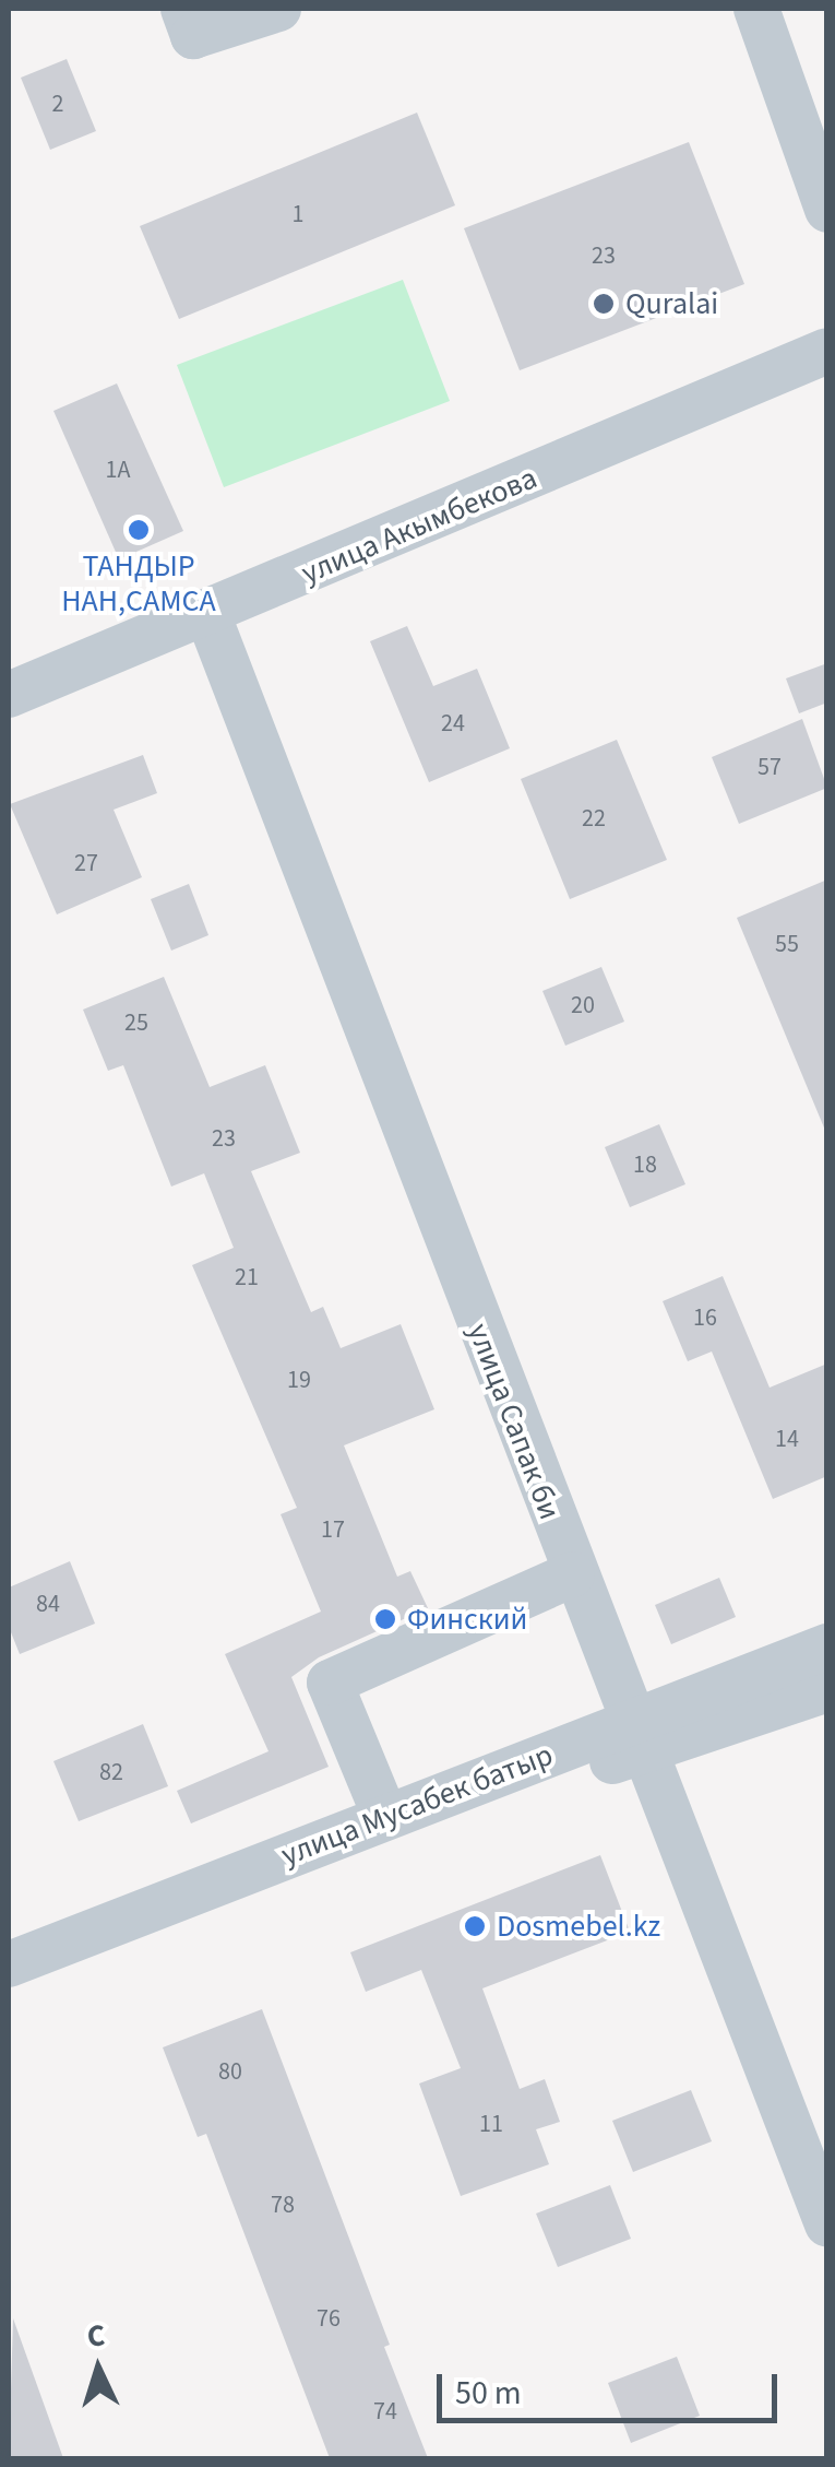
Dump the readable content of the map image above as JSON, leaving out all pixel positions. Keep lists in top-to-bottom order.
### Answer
{
  "streets": {
    "street": ["улица Акымбекова", "улица Сапак би", "улица Мусабек батыр"]
  },
  "crossings": [
    ["улица Акымбекова", "улица Сапак би"],
    ["улица Сапак би", "улица Мусабек батыр"]
  ],
  "places": [
    "Quralai",
    "ТАНДЫР НАН,САМСА",
    "Финский",
    "Dosmebel.kz"
  ],
  "house_numbers": [
    "2",
    "1",
    "23",
    "1A",
    "24",
    "57",
    "22",
    "27",
    "55",
    "20",
    "25",
    "23",
    "18",
    "21",
    "16",
    "19",
    "14",
    "17",
    "84",
    "82",
    "80",
    "11",
    "78",
    "76",
    "74"
  ],
  "scale_bar": "50 m",
  "north": "top"
}
